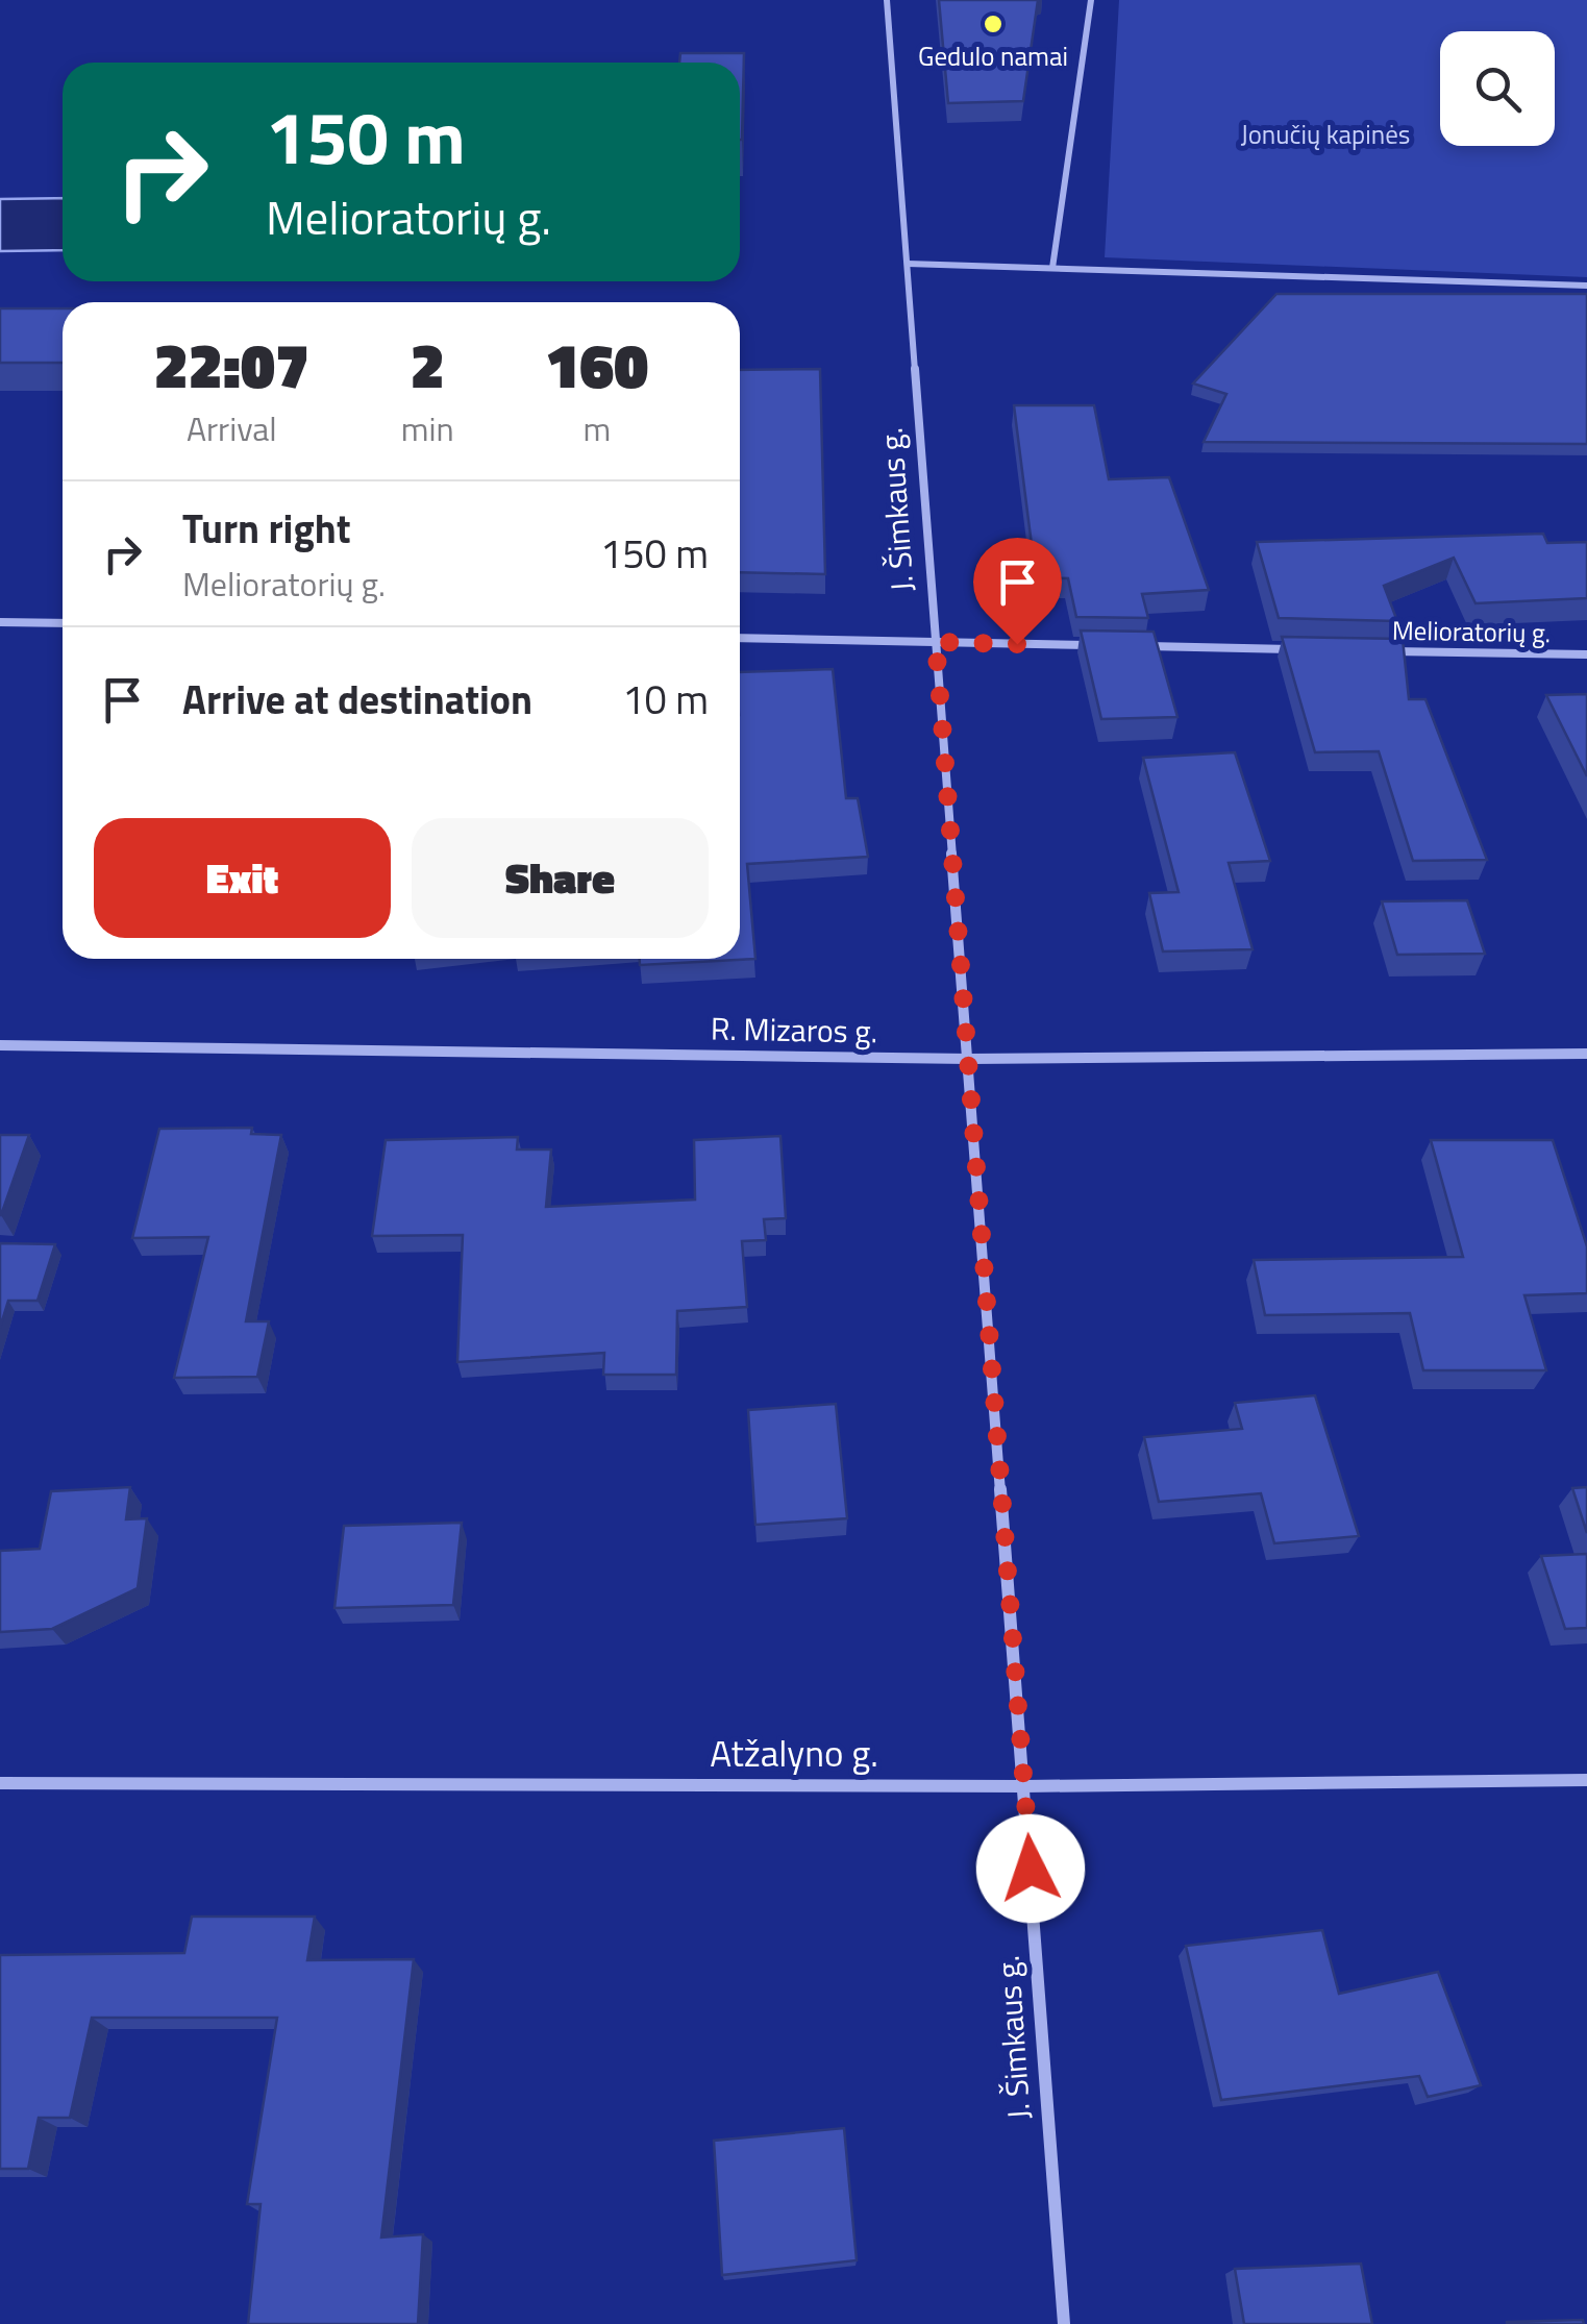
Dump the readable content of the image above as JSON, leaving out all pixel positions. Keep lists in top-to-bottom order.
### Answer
{
  "streets": {
    "street": [
      "J. Šimkaus g.",
      "Melioratorių g.",
      "R. Mizaros g.",
      "Atžalyno g."
    ]
  },
  "crossings": [
    ["J. Šimkaus g.", "R. Mizaros g."],
    ["J. Šimkaus g.", "Atžalyno g."]
  ],
  "parks": ["Jonučių kapinės"],
  "places": ["Gedulo namai"],
  "page": {
    "turn": ["150 m", "Melioratorių g."],
    "eta": [
      "22:07",
      "Arrival",
      "2",
      "min",
      "160",
      "m"
    ],
    "list": [
      {
        "name": "Turn right",
        "note": "Melioratorių g.",
        "value": "150 m"
      },
      {
        "name": "Arrive at destination",
        "value": "10 m"
      }
    ],
    "buttons": ["Exit", "Share"]
  }
}
